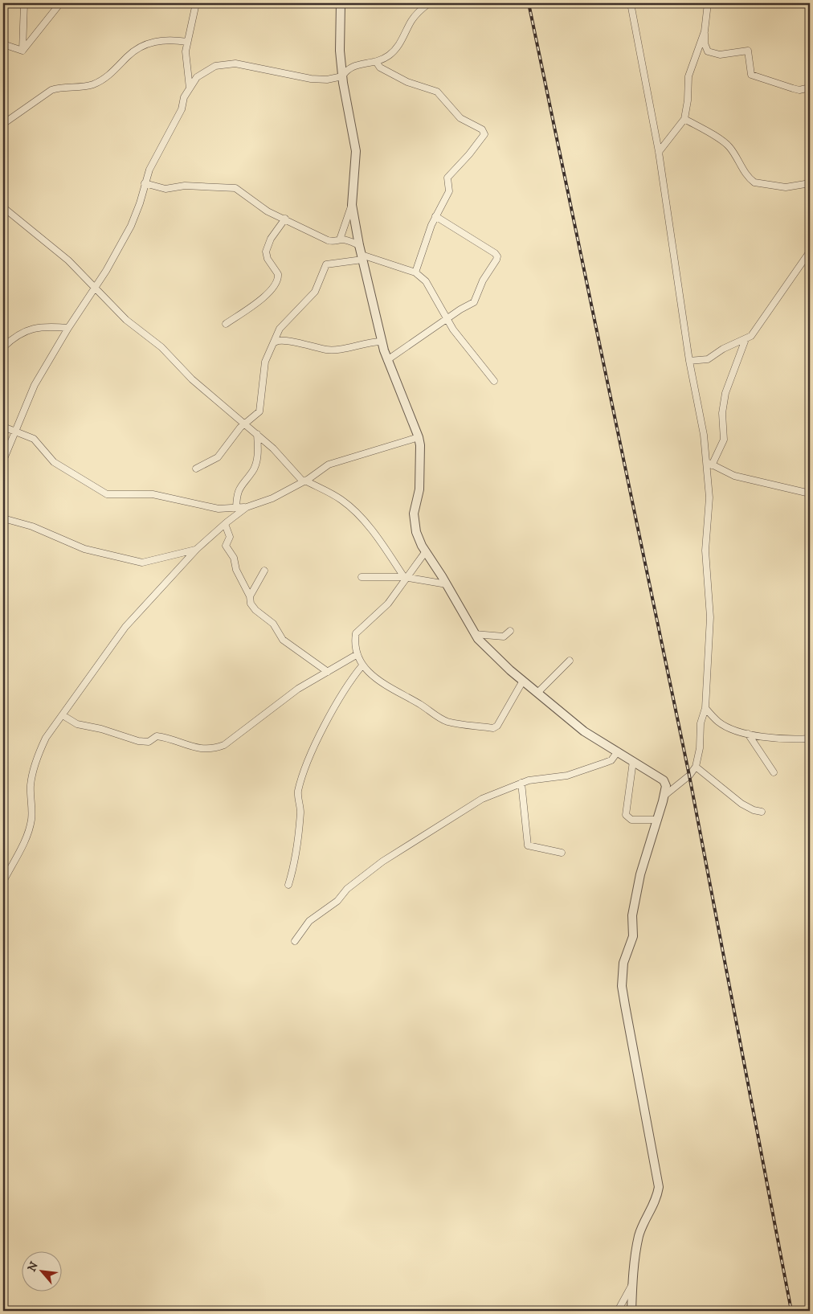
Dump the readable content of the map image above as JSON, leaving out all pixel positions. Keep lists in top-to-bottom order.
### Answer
{
  "north": "top left"
}
